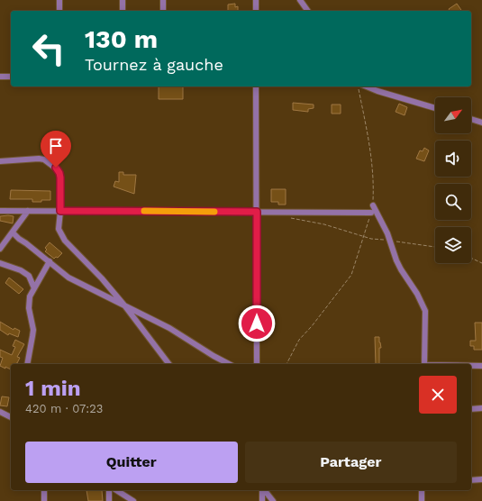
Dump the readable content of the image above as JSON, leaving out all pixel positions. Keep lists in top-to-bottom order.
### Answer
{
  "north": "top right",
  "page": {
    "turn": ["130 m", "Tournez à gauche"],
    "heading": ["1 min", "420 m · 07:23"],
    "buttons": ["Quitter", "Partager"]
  }
}
